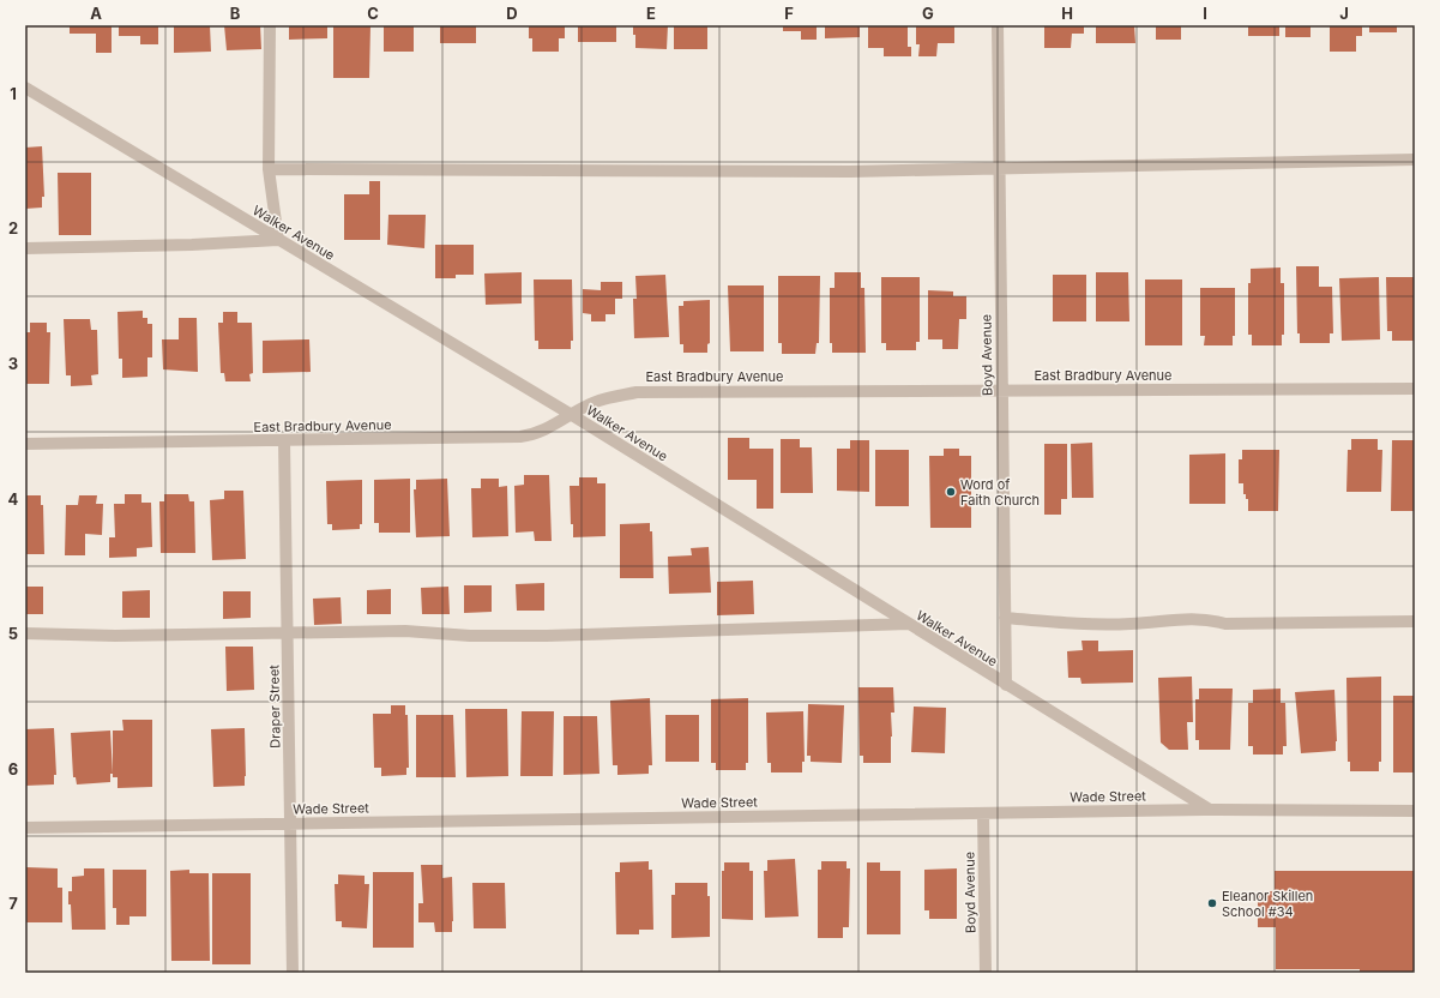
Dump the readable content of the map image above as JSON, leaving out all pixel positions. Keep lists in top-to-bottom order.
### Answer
{
  "streets": {
    "street": [
      "Walker Avenue",
      "Boyd Avenue",
      "East Bradbury Avenue",
      "Draper Street",
      "Wade Street"
    ]
  },
  "crossings": [
    ["Walker Avenue", "Boyd Avenue"],
    ["Walker Avenue", "East Bradbury Avenue"],
    ["Walker Avenue", "Wade Street"],
    ["Boyd Avenue", "East Bradbury Avenue"],
    ["Boyd Avenue", "Wade Street"],
    ["East Bradbury Avenue", "Draper Street"],
    ["Draper Street", "Wade Street"]
  ],
  "places": ["Word of Faith Church", "Eleanor Skillen School #34"],
  "grid": {
    "columns": [
      "A",
      "B",
      "C",
      "D",
      "E",
      "F",
      "G",
      "H",
      "I",
      "J"
    ],
    "rows": [
      "1",
      "2",
      "3",
      "4",
      "5",
      "6",
      "7"
    ]
  }
}
